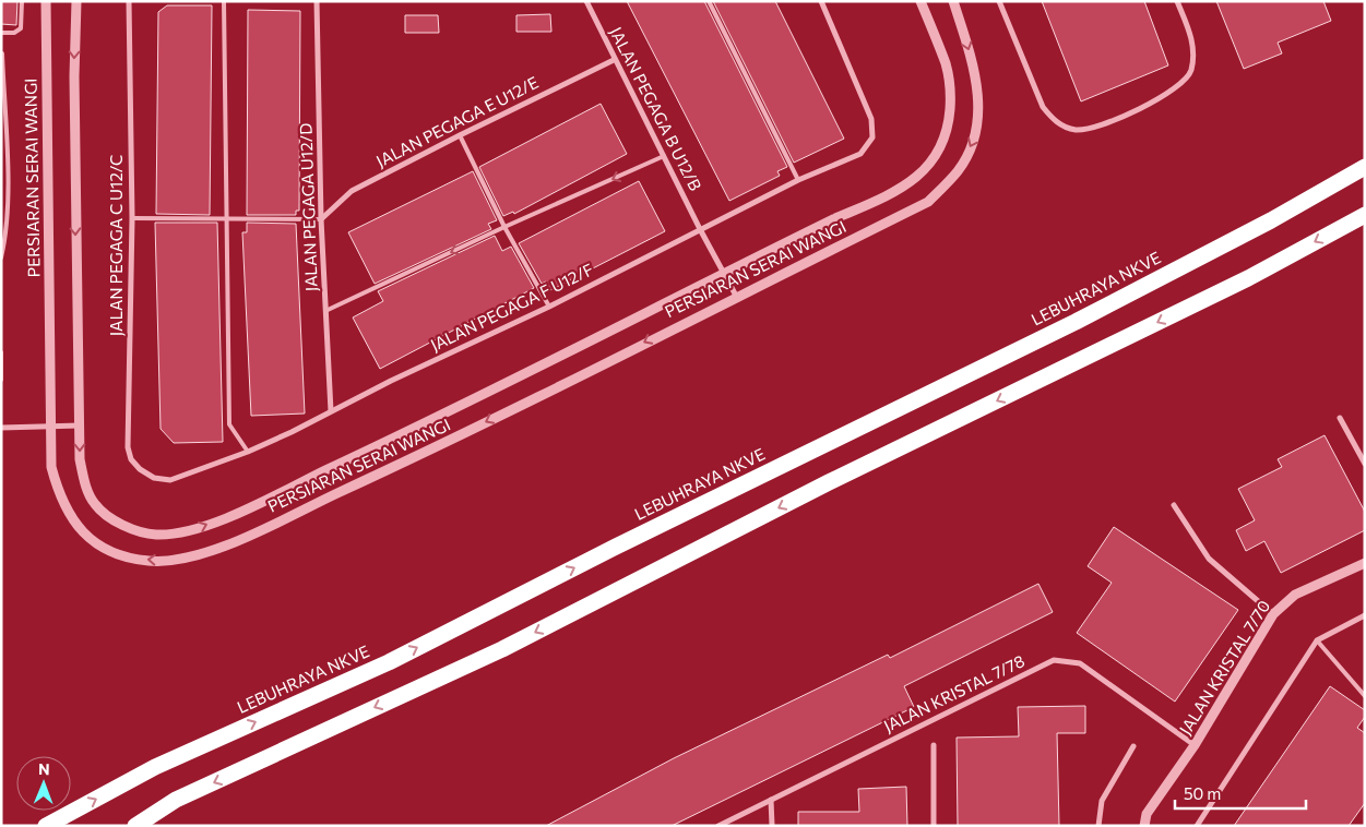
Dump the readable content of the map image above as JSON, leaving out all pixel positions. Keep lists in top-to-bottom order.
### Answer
{
  "streets": {
    "highway": ["LEBUHRAYA NKVE"],
    "street": [
      "JALAN PEGAGA B U12/B",
      "JALAN PEGAGA E U12/E",
      "PERSIARAN SERAI WANGI",
      "JALAN PEGAGA U12/D",
      "JALAN PEGAGA C U12/C",
      "JALAN PEGAGA F U12/F",
      "JALAN KRISTAL 7/70",
      "JALAN KRISTAL 7/78"
    ]
  },
  "crossings": [
    ["JALAN PEGAGA B U12/B", "JALAN PEGAGA E U12/E"],
    ["JALAN PEGAGA B U12/B", "PERSIARAN SERAI WANGI"],
    ["JALAN PEGAGA B U12/B", "JALAN PEGAGA F U12/F"],
    ["JALAN PEGAGA E U12/E", "JALAN PEGAGA U12/D"],
    ["JALAN PEGAGA U12/D", "JALAN PEGAGA F U12/F"],
    ["JALAN PEGAGA C U12/C", "JALAN PEGAGA F U12/F"],
    ["JALAN KRISTAL 7/70", "JALAN KRISTAL 7/78"]
  ],
  "scale_bar": "50 m",
  "north": "top"
}
